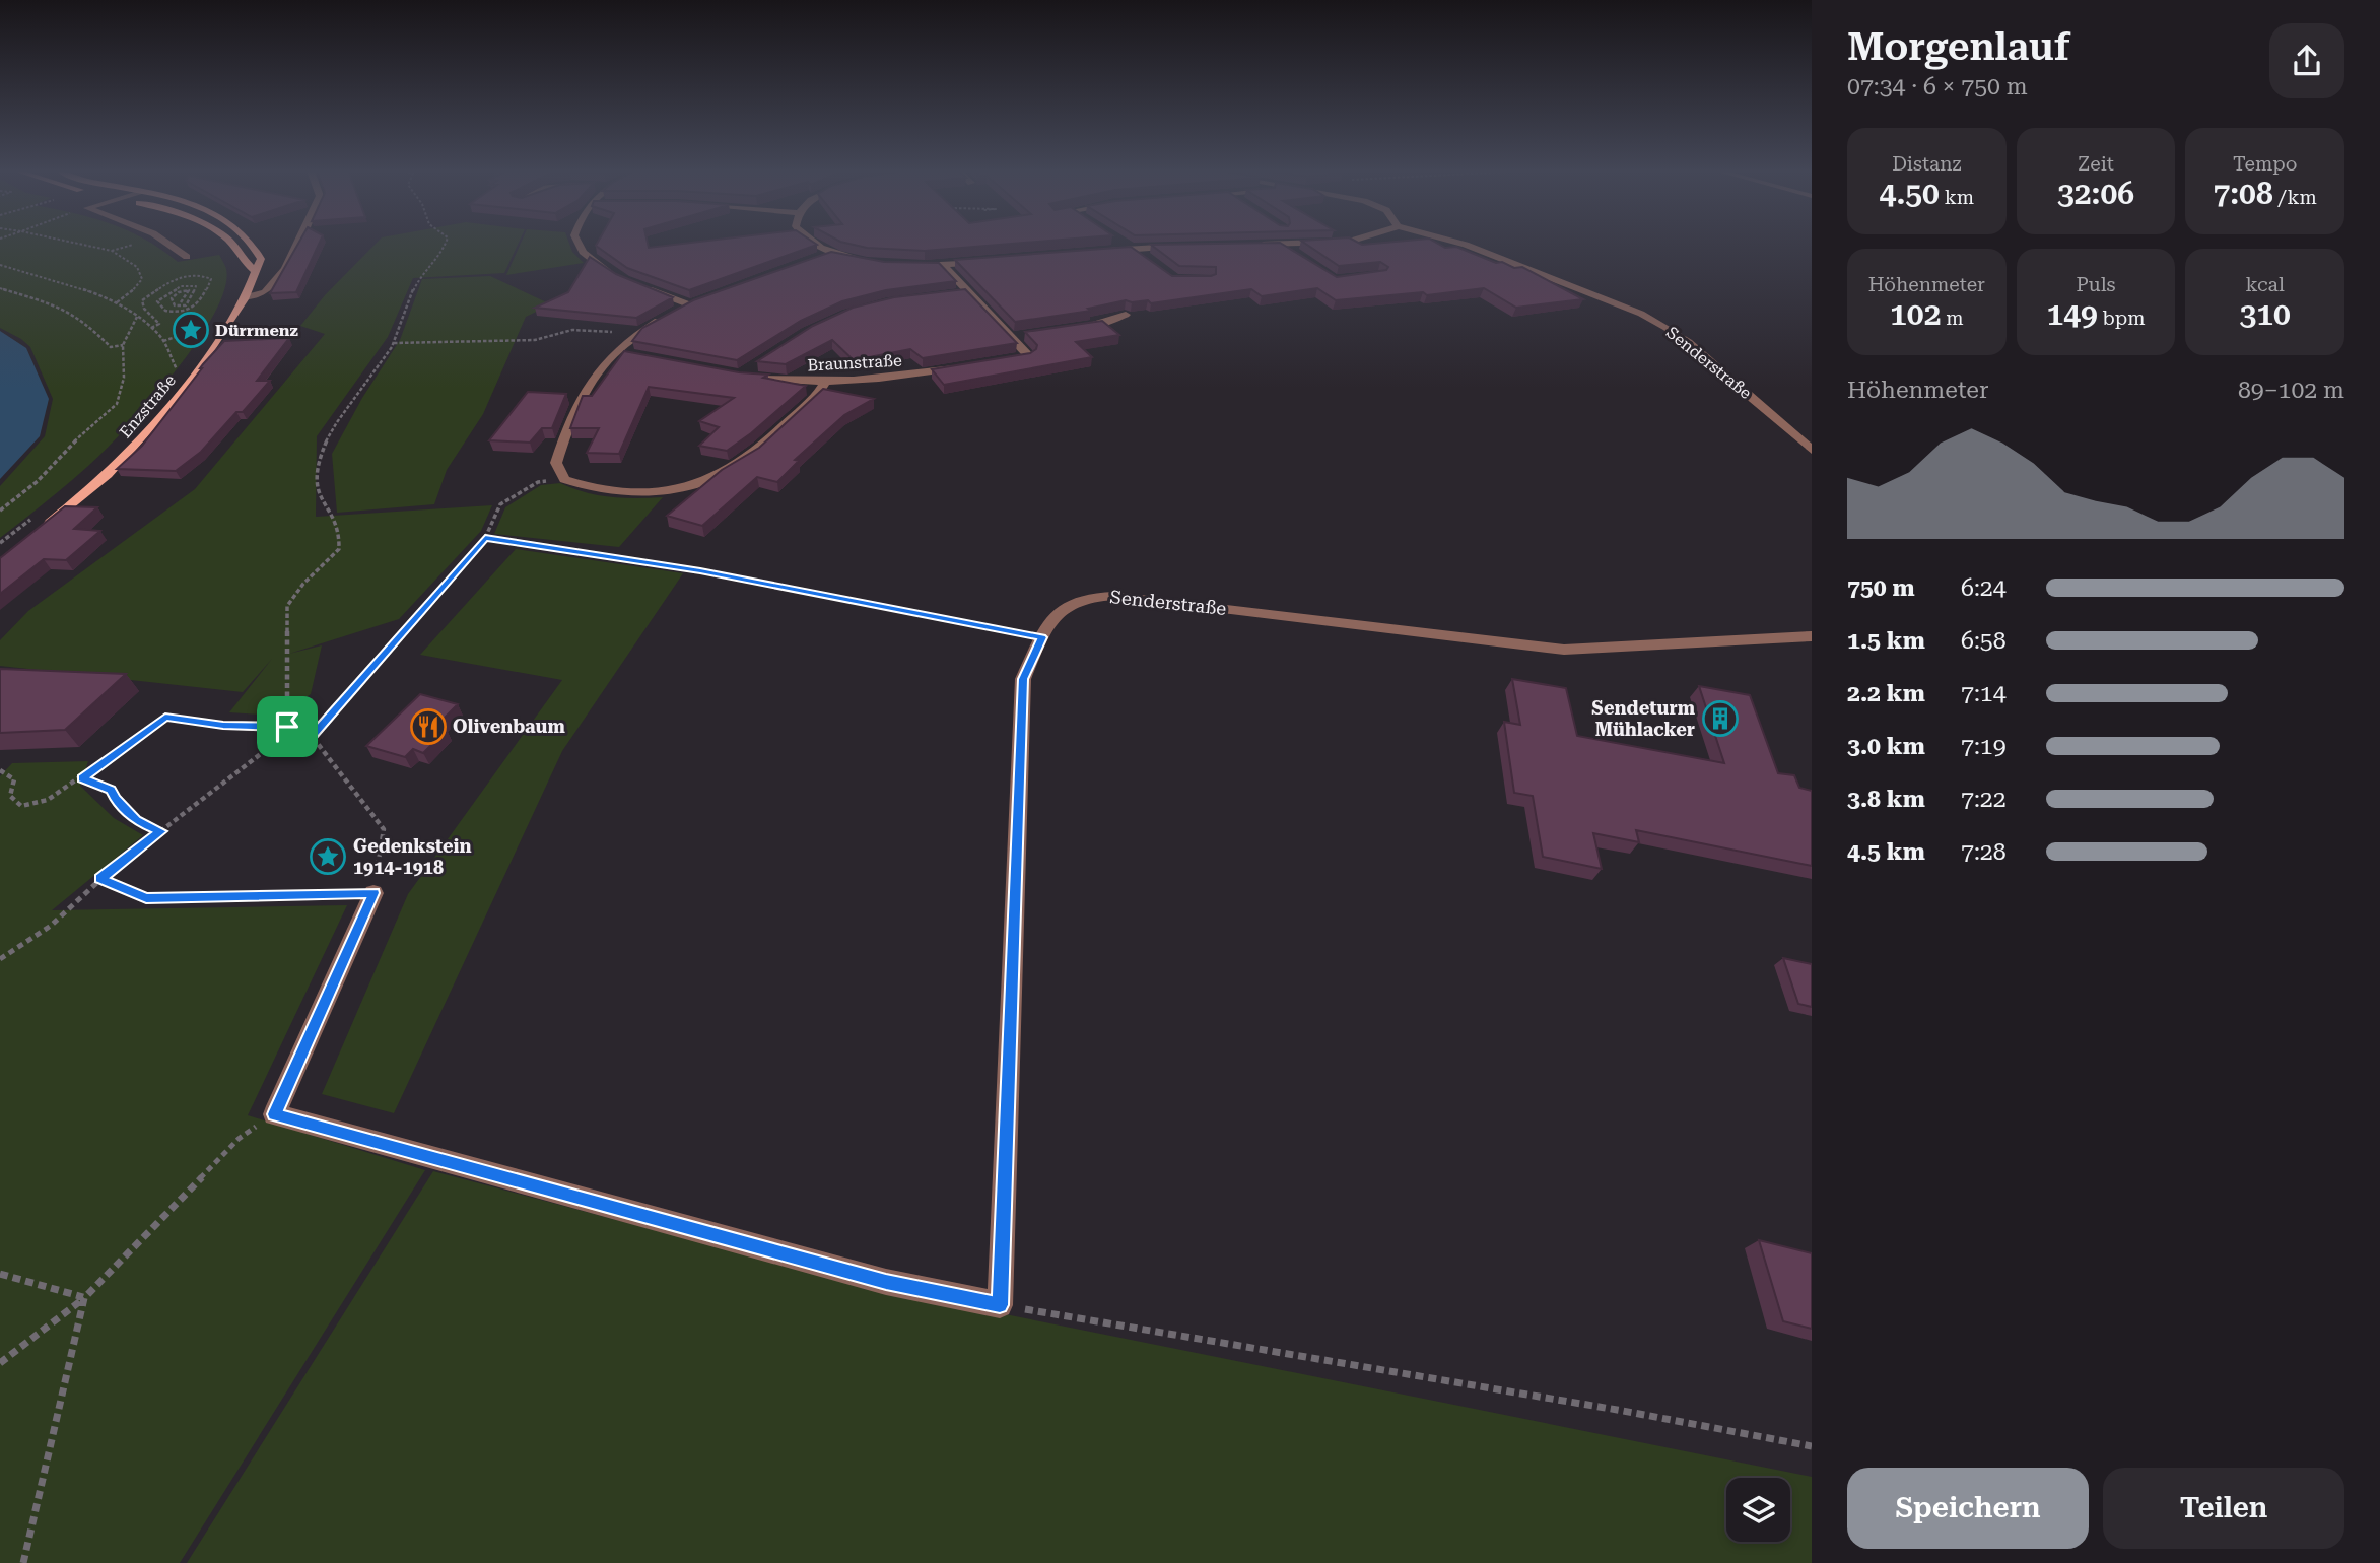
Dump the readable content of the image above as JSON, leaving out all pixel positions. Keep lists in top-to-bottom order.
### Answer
{
  "streets": {
    "main road": ["Enzstraße"],
    "street": ["Braunstraße", "Senderstraße"]
  },
  "places": {
    "place": ["Dürrmenz", "Gedenkstein 1914-1918"],
    "building": ["Sendeturm Mühlacker"],
    "restaurant": ["Olivenbaum"]
  },
  "page": {
    "heading": ["Morgenlauf", "07:34 · 6 × 750 m"],
    "stats": [
      ["Distanz", "4.50 km"],
      ["Zeit", "32:06"],
      ["Tempo", "7:08 /km"],
      ["Höhenmeter", "102 m"],
      ["Puls", "149 bpm"],
      ["kcal", "310"]
    ],
    "chart": ["Höhenmeter", "89–102 m"],
    "list": [
      {
        "name": "750 m",
        "note": "6:24"
      },
      {
        "name": "1.5 km",
        "note": "6:58"
      },
      {
        "name": "2.2 km",
        "note": "7:14"
      },
      {
        "name": "3.0 km",
        "note": "7:19"
      },
      {
        "name": "3.8 km",
        "note": "7:22"
      },
      {
        "name": "4.5 km",
        "note": "7:28"
      }
    ],
    "buttons": ["Speichern", "Teilen"]
  }
}
